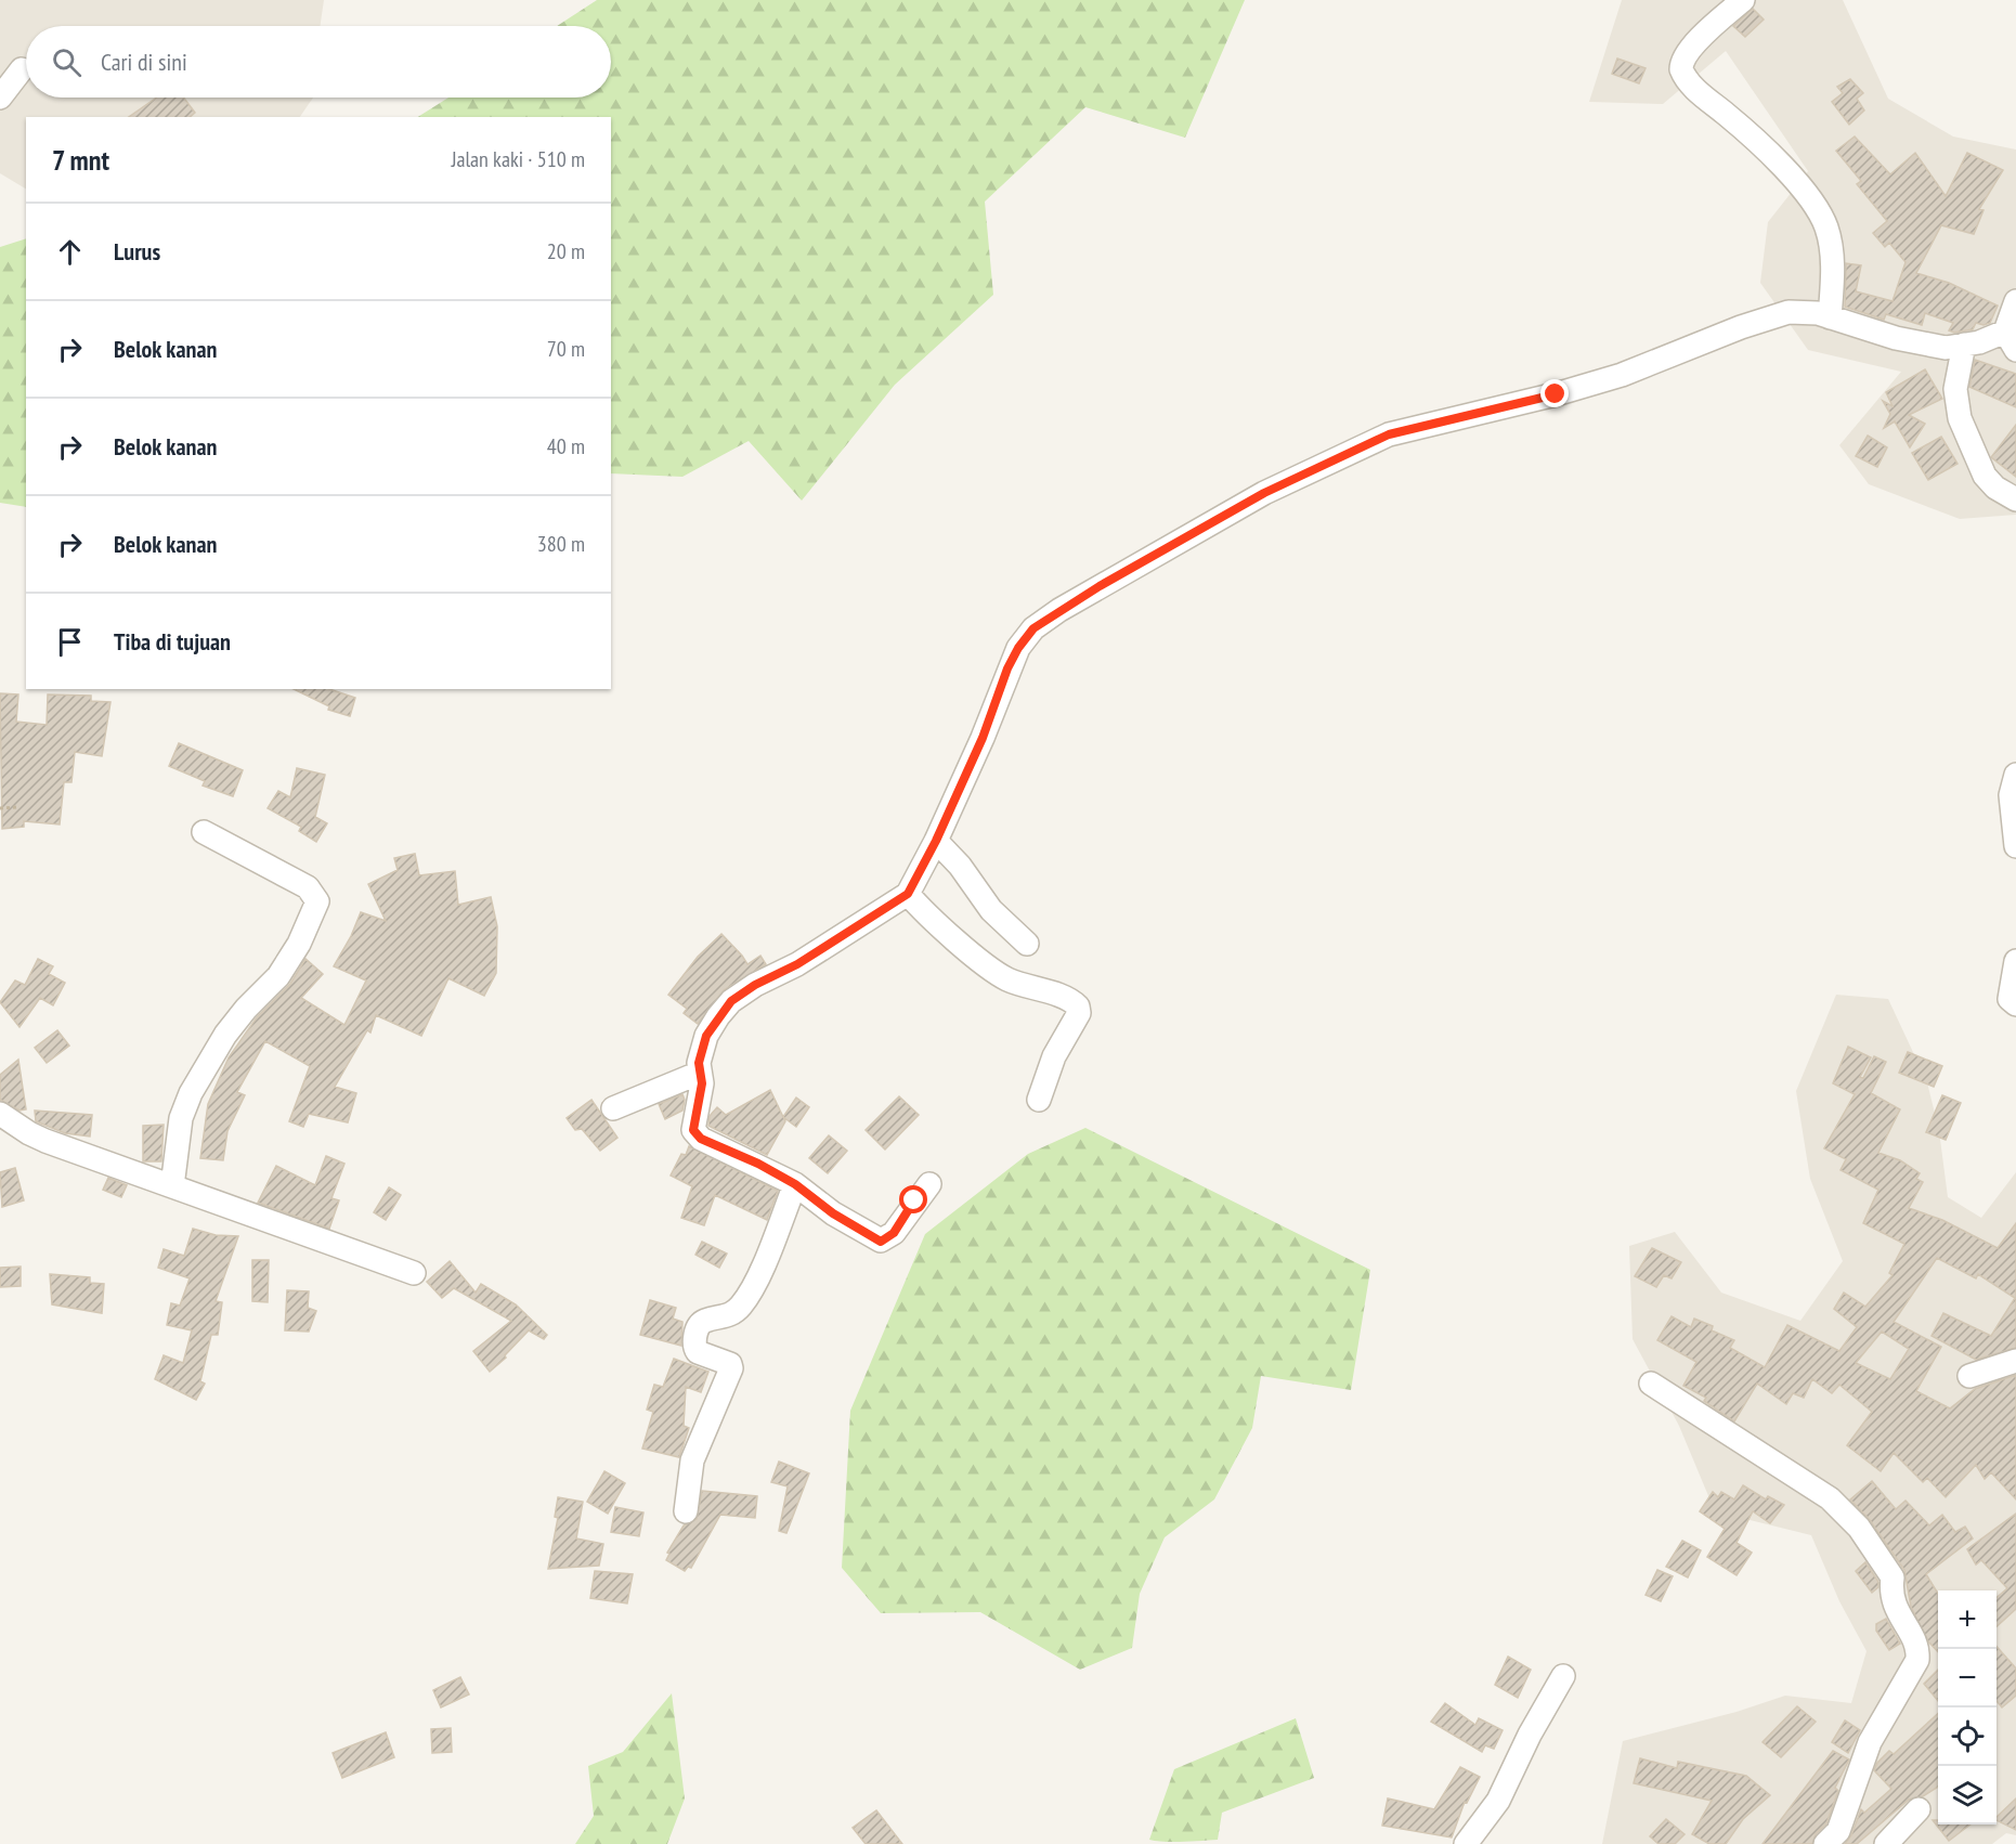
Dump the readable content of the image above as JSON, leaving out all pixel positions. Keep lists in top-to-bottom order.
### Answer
{
  "page": {
    "search": "Cari di sini",
    "heading": ["7 mnt", "Jalan kaki · 510 m"],
    "list": [
      ["Lurus", "20 m"],
      ["Belok kanan", "70 m"],
      ["Belok kanan", "40 m"],
      ["Belok kanan", "380 m"],
      "Tiba di tujuan"
    ],
    "map_buttons": ["+", "−"]
  }
}
